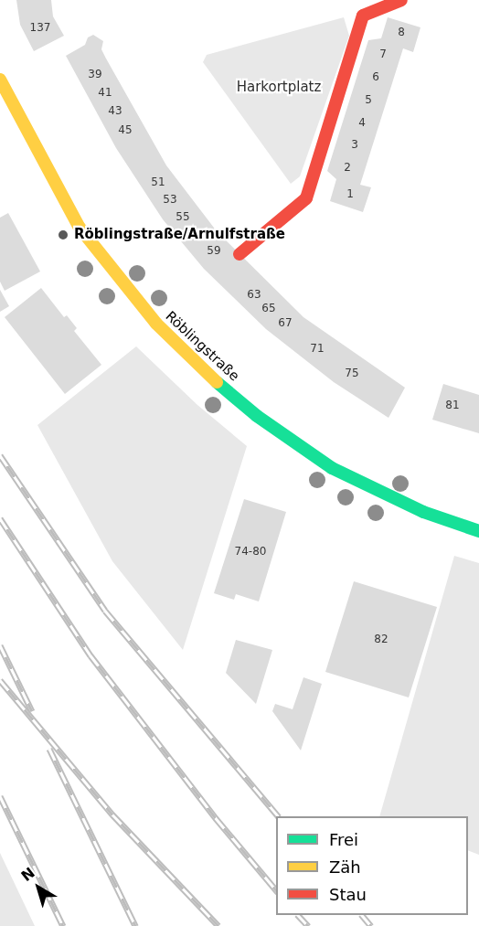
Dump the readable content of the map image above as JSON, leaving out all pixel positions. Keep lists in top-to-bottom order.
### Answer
{
  "streets": {
    "street": ["Röblingstraße"]
  },
  "parks": ["Harkortplatz"],
  "places": ["Röblingstraße/Arnulfstraße"],
  "house_numbers": [
    "137",
    "8",
    "7",
    "39",
    "6",
    "41",
    "5",
    "43",
    "4",
    "45",
    "3",
    "2",
    "51",
    "1",
    "53",
    "55",
    "59",
    "63",
    "65",
    "67",
    "71",
    "75",
    "81",
    "74-80",
    "82"
  ],
  "legend": ["Frei", "Zäh", "Stau"],
  "north": "top left"
}
